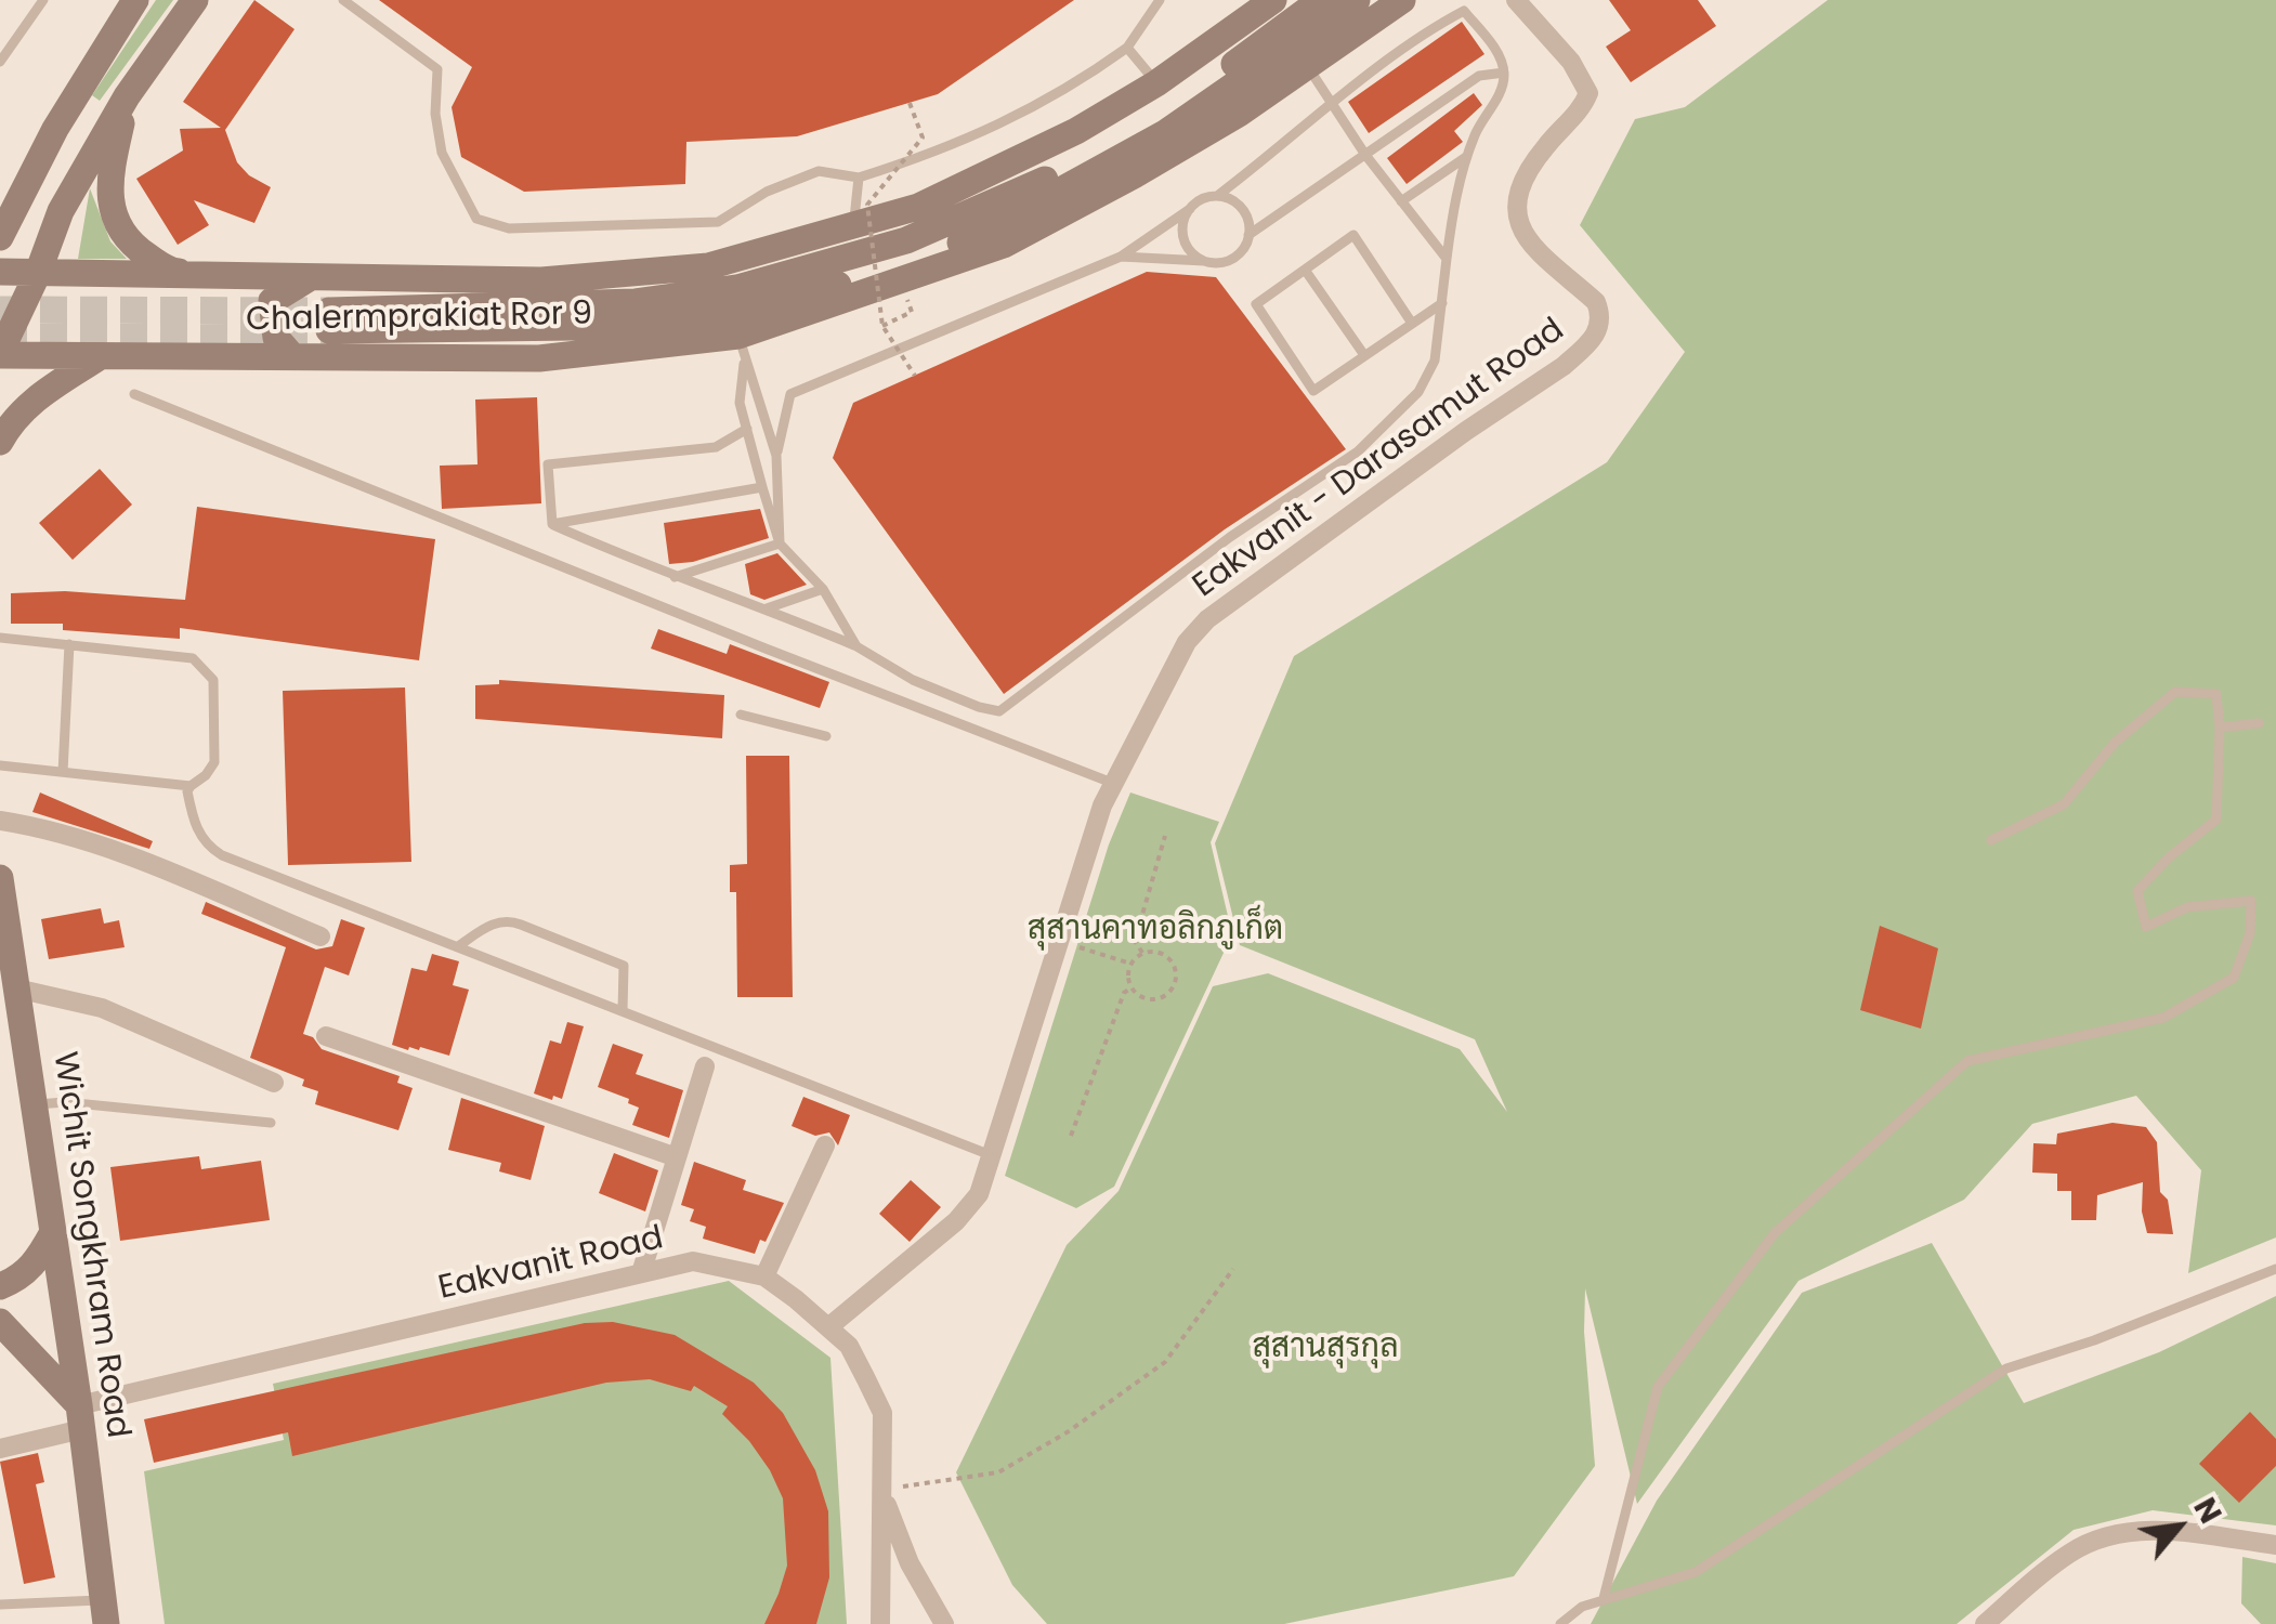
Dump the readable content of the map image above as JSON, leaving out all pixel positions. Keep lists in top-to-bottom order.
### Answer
{
  "streets": {
    "main road": ["Chalermprakiat Ror 9", "Wichit Songkhram Road"],
    "street": ["Eakvanit - Darasamut Road", "Eakvanit Road"]
  },
  "crossings": [
    ["Eakvanit - Darasamut Road", "Eakvanit Road"],
    ["Wichit Songkhram Road", "Eakvanit Road"]
  ],
  "parks": ["สุสานคาทอลิกภูเก็ต", "สุสานสุรกุล"],
  "north": "top right"
}
